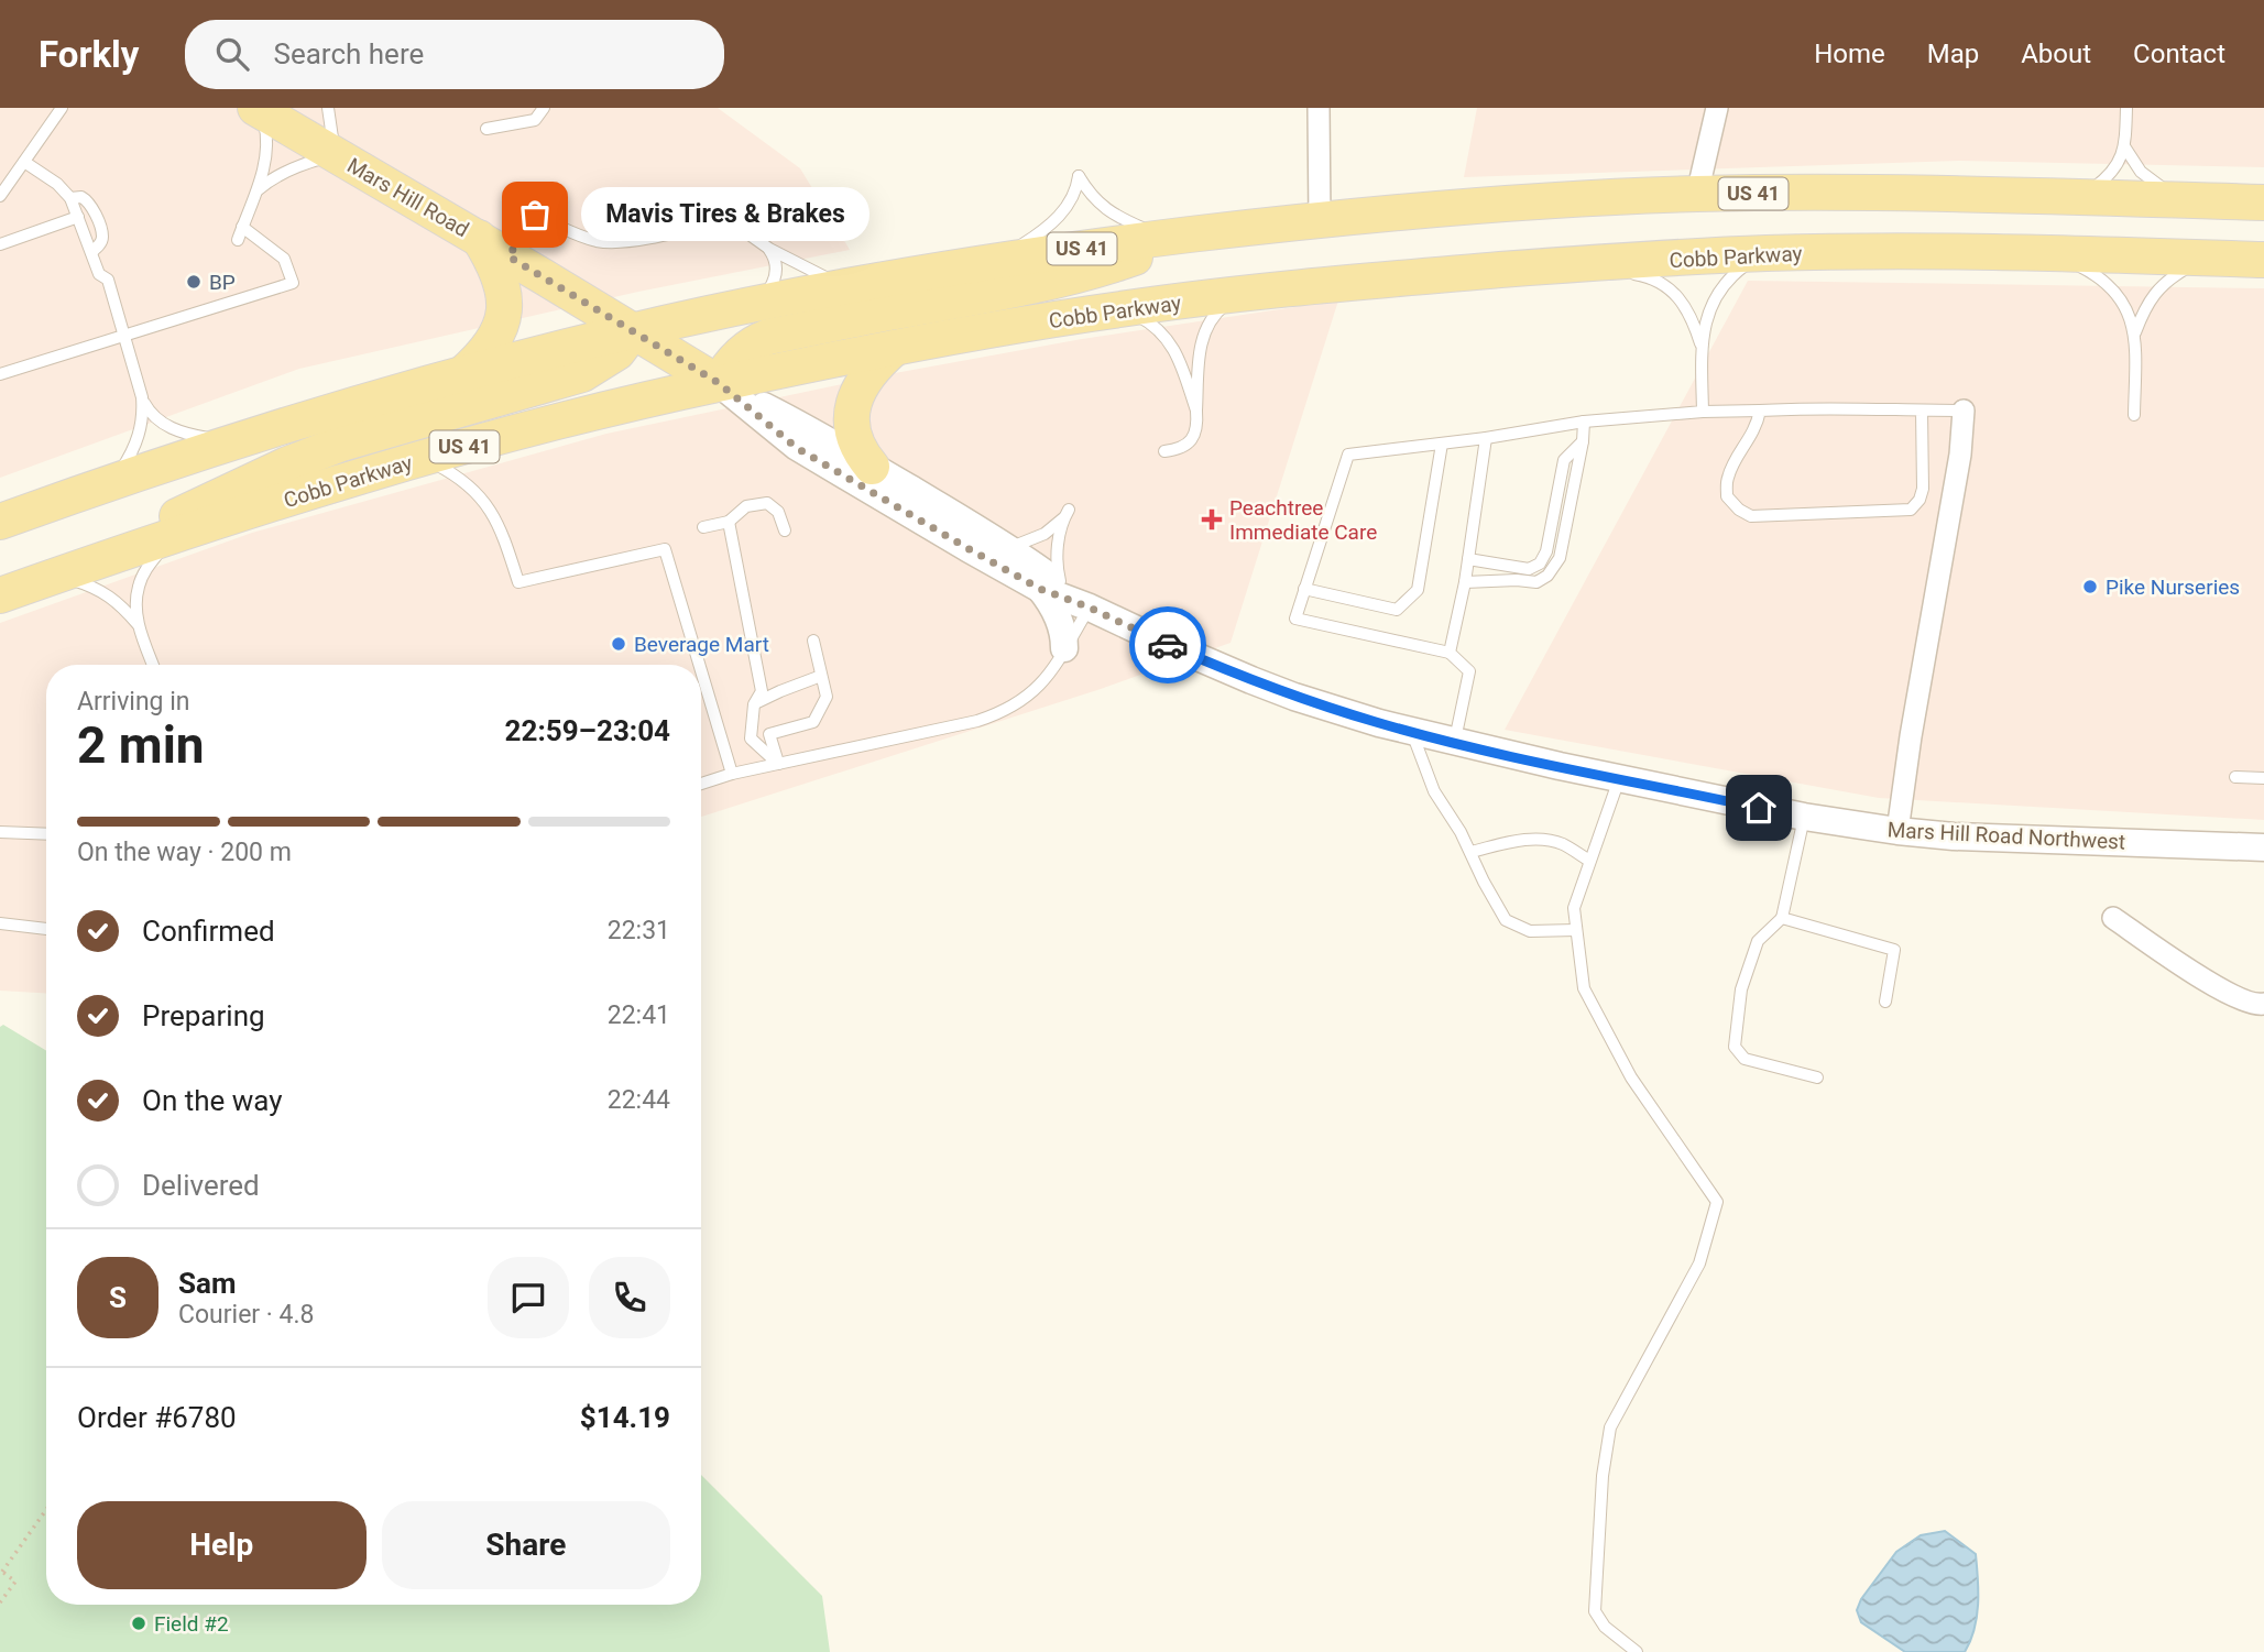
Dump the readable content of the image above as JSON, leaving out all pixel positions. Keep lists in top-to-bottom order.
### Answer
{
  "streets": {
    "main road": ["US 41", "Mars Hill Road", "Cobb Parkway"],
    "street": ["Mars Hill Road Northwest"]
  },
  "crossings": [
    ["US 41", "Mars Hill Road"],
    ["Mars Hill Road", "Cobb Parkway"],
    ["Mars Hill Road", "Mars Hill Road Northwest"],
    ["Cobb Parkway", "Mars Hill Road Northwest"]
  ],
  "places": {
    "other": [
      "Mavis Tires & Brakes",
      "BP",
      "Pike Nurseries",
      "Beverage Mart",
      "Field #2"
    ],
    "health": ["Peachtree Immediate Care"]
  },
  "page": {
    "header": "Forkly",
    "search": "Search here",
    "nav": [
      "Home",
      "Map",
      "About",
      "Contact"
    ],
    "bubble": "Mavis Tires & Brakes",
    "heading": ["2 min", "Arriving in", "22:59–23:04"],
    "panel": [
      "Sam",
      "Courier · 4.8",
      "Order #6780",
      "$14.19"
    ],
    "bar": "On the way · 200 m",
    "list": [
      ["Confirmed", "22:31"],
      ["Preparing", "22:41"],
      ["On the way", "22:44"],
      "Delivered"
    ],
    "round": "S",
    "buttons": ["Help", "Share"]
  }
}
